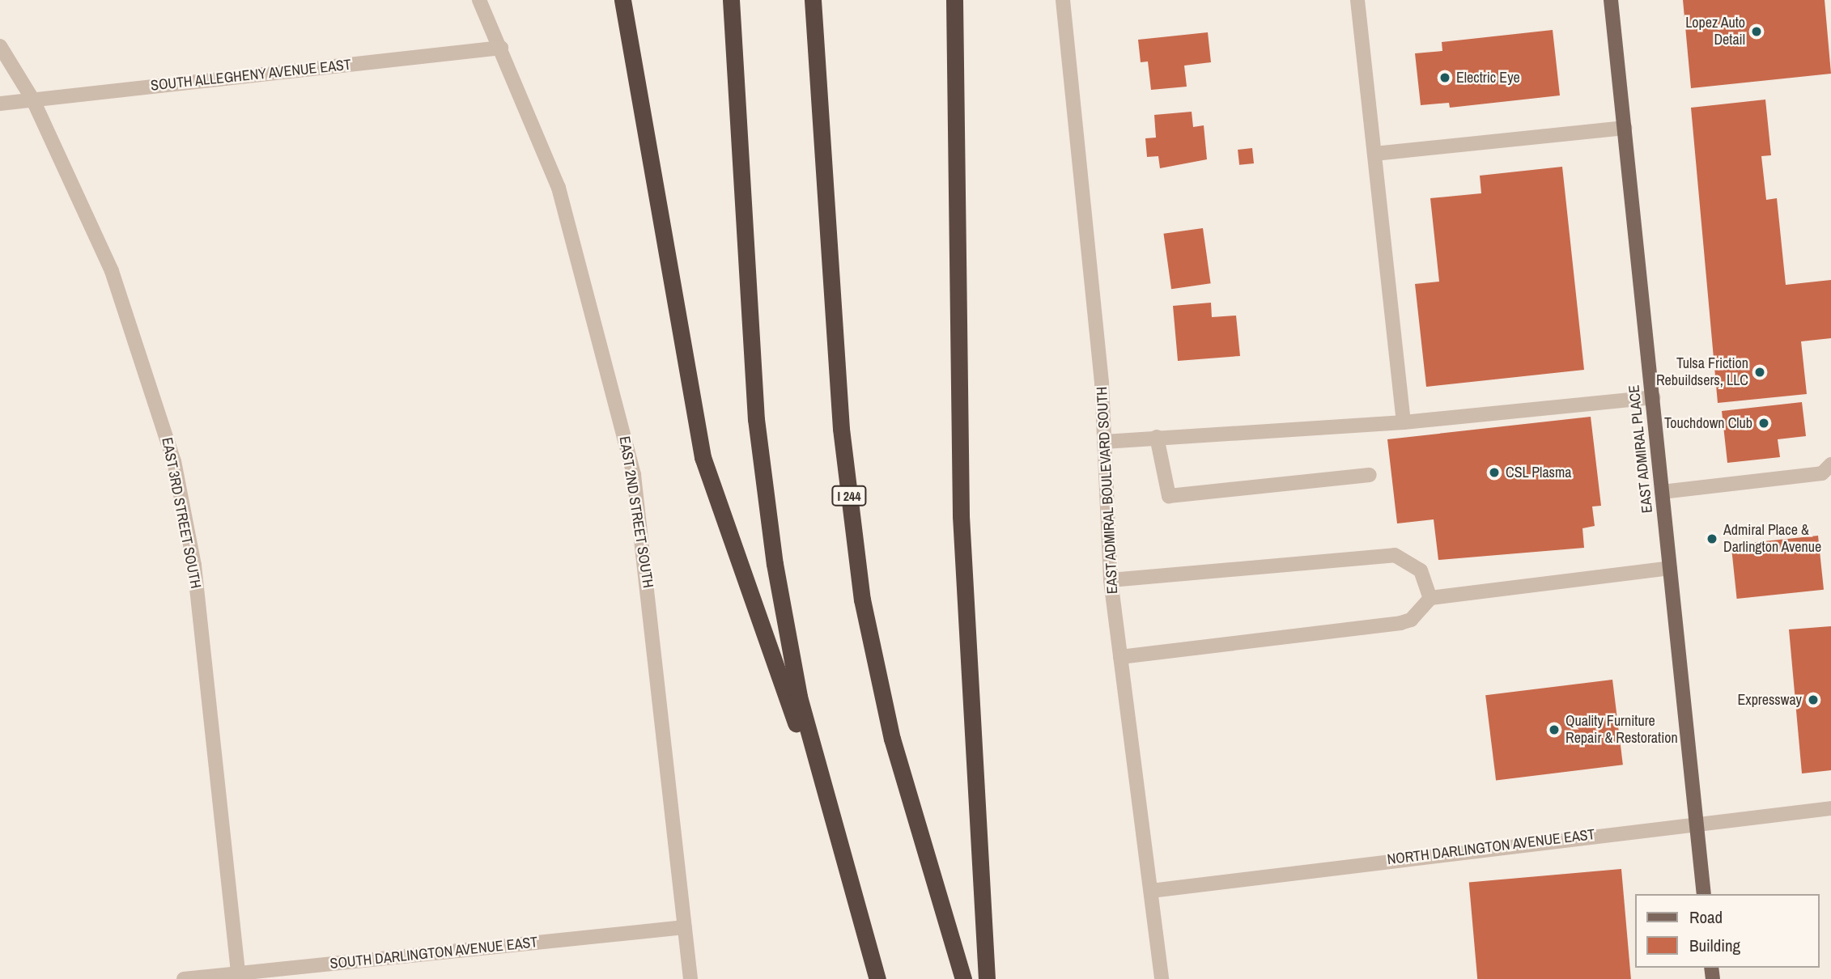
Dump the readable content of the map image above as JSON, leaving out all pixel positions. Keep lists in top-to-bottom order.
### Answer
{
  "streets": {
    "highway": ["I 244"],
    "main road": ["EAST ADMIRAL PLACE"],
    "street": [
      "SOUTH ALLEGHENY AVENUE EAST",
      "EAST ADMIRAL BOULEVARD SOUTH",
      "EAST 2ND STREET SOUTH",
      "EAST 3RD STREET SOUTH",
      "NORTH DARLINGTON AVENUE EAST",
      "SOUTH DARLINGTON AVENUE EAST"
    ]
  },
  "crossings": [
    ["SOUTH ALLEGHENY AVENUE EAST", "EAST 2ND STREET SOUTH"],
    ["SOUTH ALLEGHENY AVENUE EAST", "EAST 3RD STREET SOUTH"],
    ["EAST ADMIRAL PLACE", "NORTH DARLINGTON AVENUE EAST"],
    ["EAST ADMIRAL BOULEVARD SOUTH", "NORTH DARLINGTON AVENUE EAST"],
    ["EAST 2ND STREET SOUTH", "SOUTH DARLINGTON AVENUE EAST"],
    ["EAST 3RD STREET SOUTH", "SOUTH DARLINGTON AVENUE EAST"]
  ],
  "places": [
    "Lopez Auto Detail",
    "Electric Eye",
    "Tulsa Friction Rebuildsers, LLC",
    "Touchdown Club",
    "CSL Plasma",
    "Admiral Place & Darlington Avenue",
    "Expressway",
    "Quality Furniture Repair & Restoration"
  ],
  "legend": ["Road", "Building"]
}
